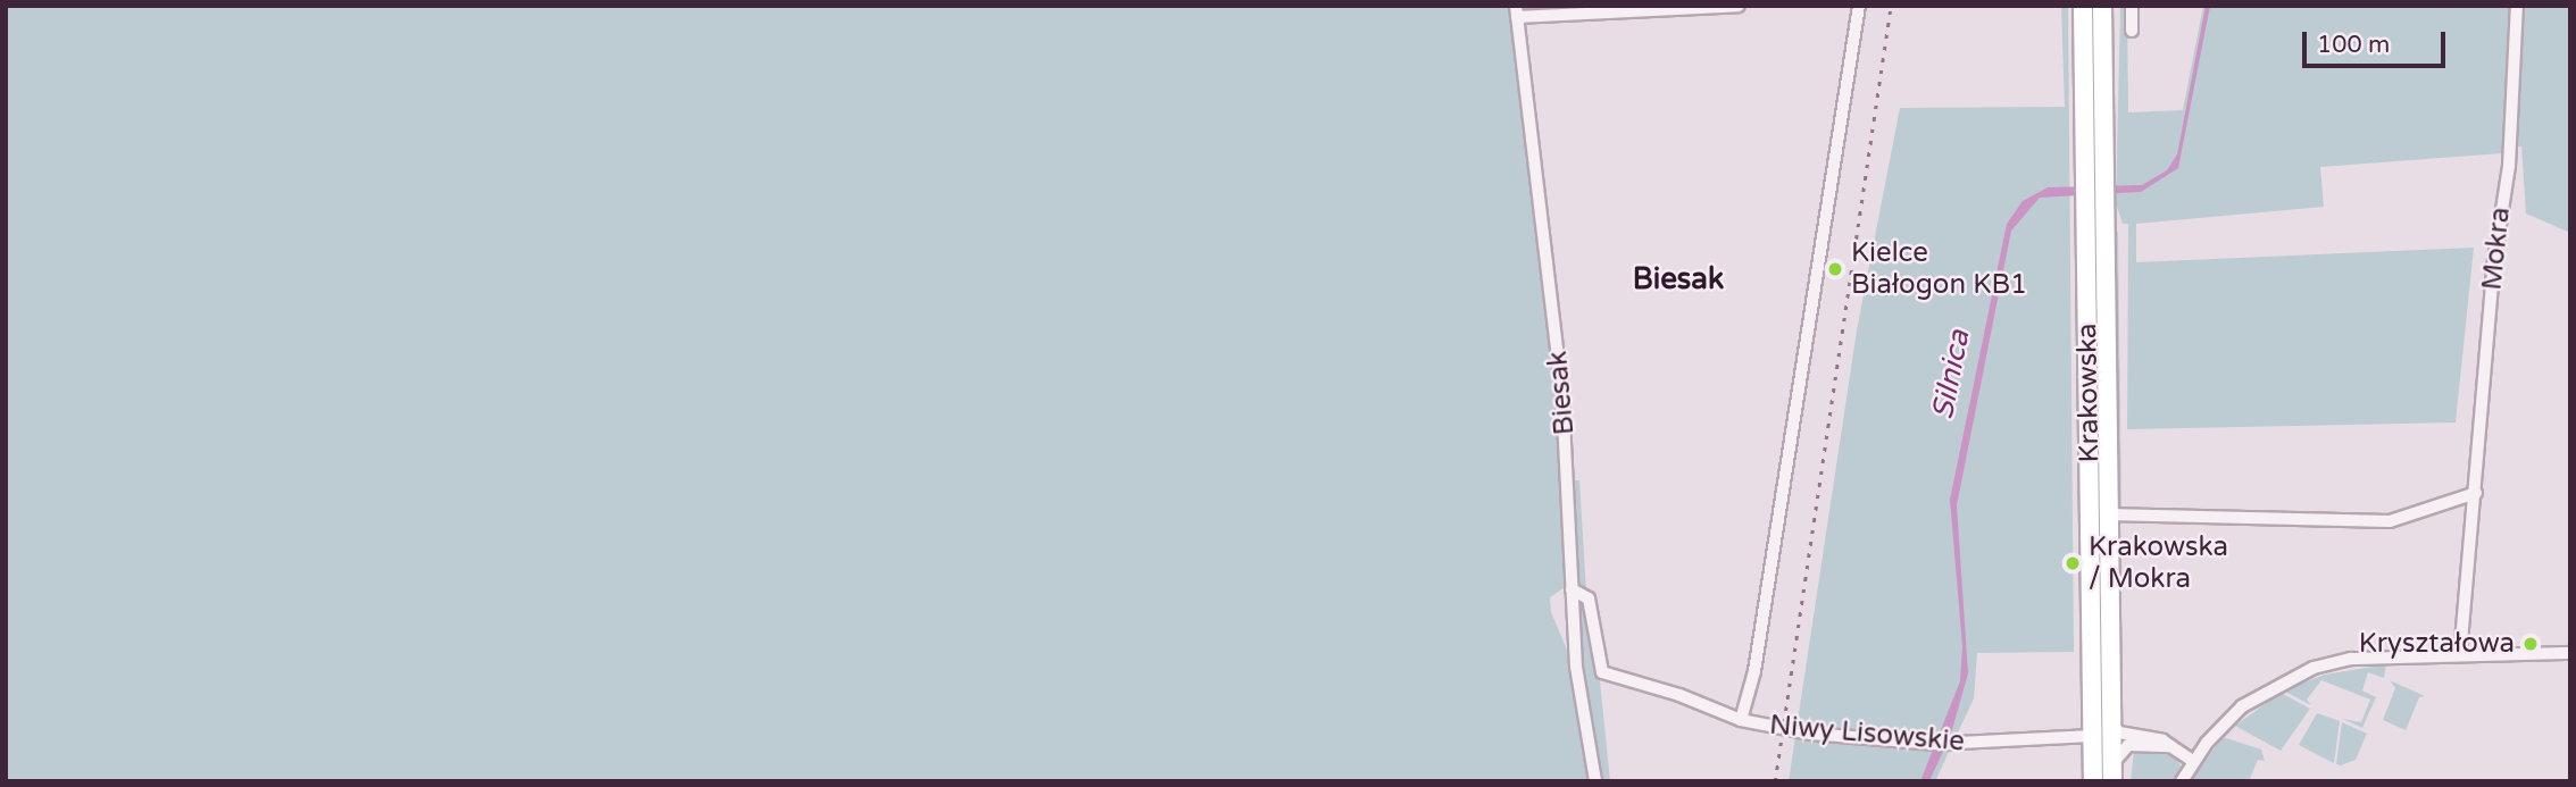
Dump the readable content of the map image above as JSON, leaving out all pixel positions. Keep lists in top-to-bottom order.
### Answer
{
  "streets": {
    "main road": ["Krakowska"],
    "street": ["Mokra", "Biesak", "Niwy Lisowskie"]
  },
  "crossings": [
    ["Biesak", "Niwy Lisowskie"],
    ["Krakowska", "Niwy Lisowskie"]
  ],
  "districts": ["Biesak"],
  "water": ["Silnica"],
  "places": ["Kielce Białogon KB1", "Krakowska / Mokra", "Kryształowa"],
  "scale_bar": "100 m"
}
